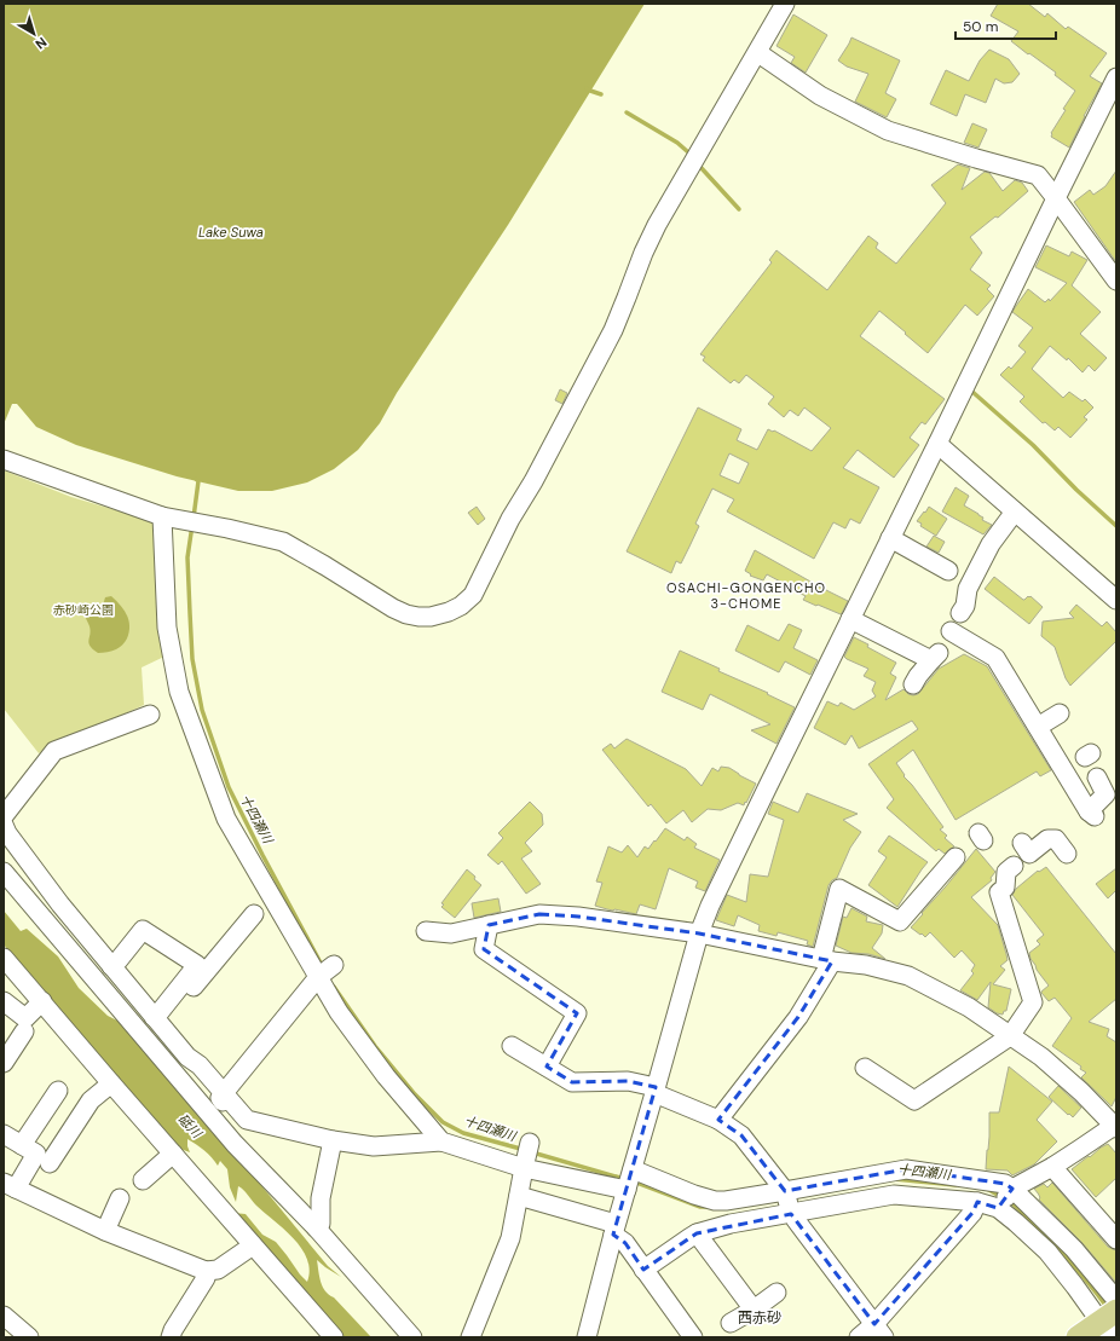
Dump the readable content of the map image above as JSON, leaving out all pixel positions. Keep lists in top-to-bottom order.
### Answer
{
  "districts": ["OSACHI-GONGENCHO 3-CHOME", "西赤砂"],
  "water": ["Lake Suwa", "十四瀬川", "砥川"],
  "parks": ["赤砂崎公園"],
  "scale_bar": "50 m",
  "north": "bottom right"
}
